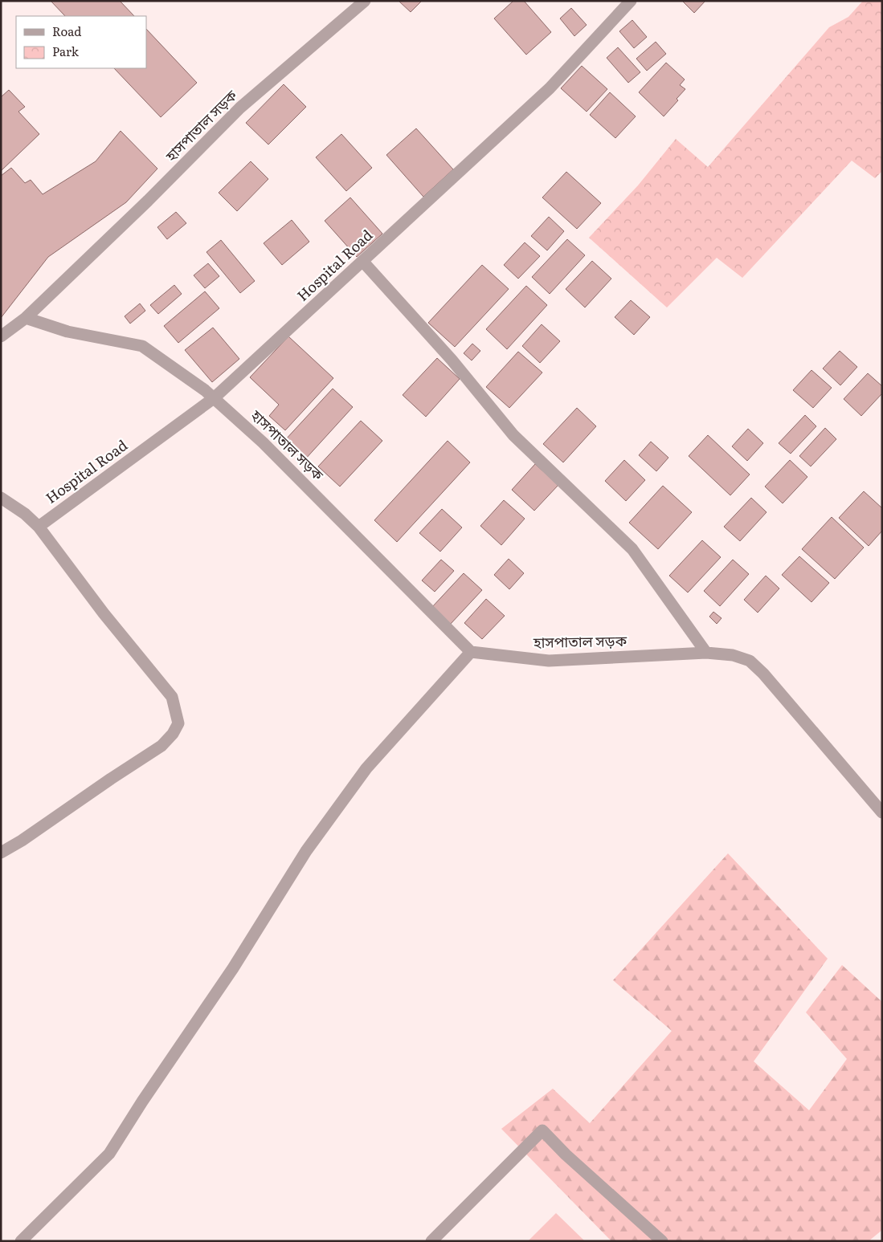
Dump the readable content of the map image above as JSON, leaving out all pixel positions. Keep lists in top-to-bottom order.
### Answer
{
  "streets": {
    "street": ["হাসপাতাল সড়ক", "Hospital Road"]
  },
  "crossings": [
    ["হাসপাতাল সড়ক", "Hospital Road"]
  ],
  "legend": ["Road", "Park"]
}
